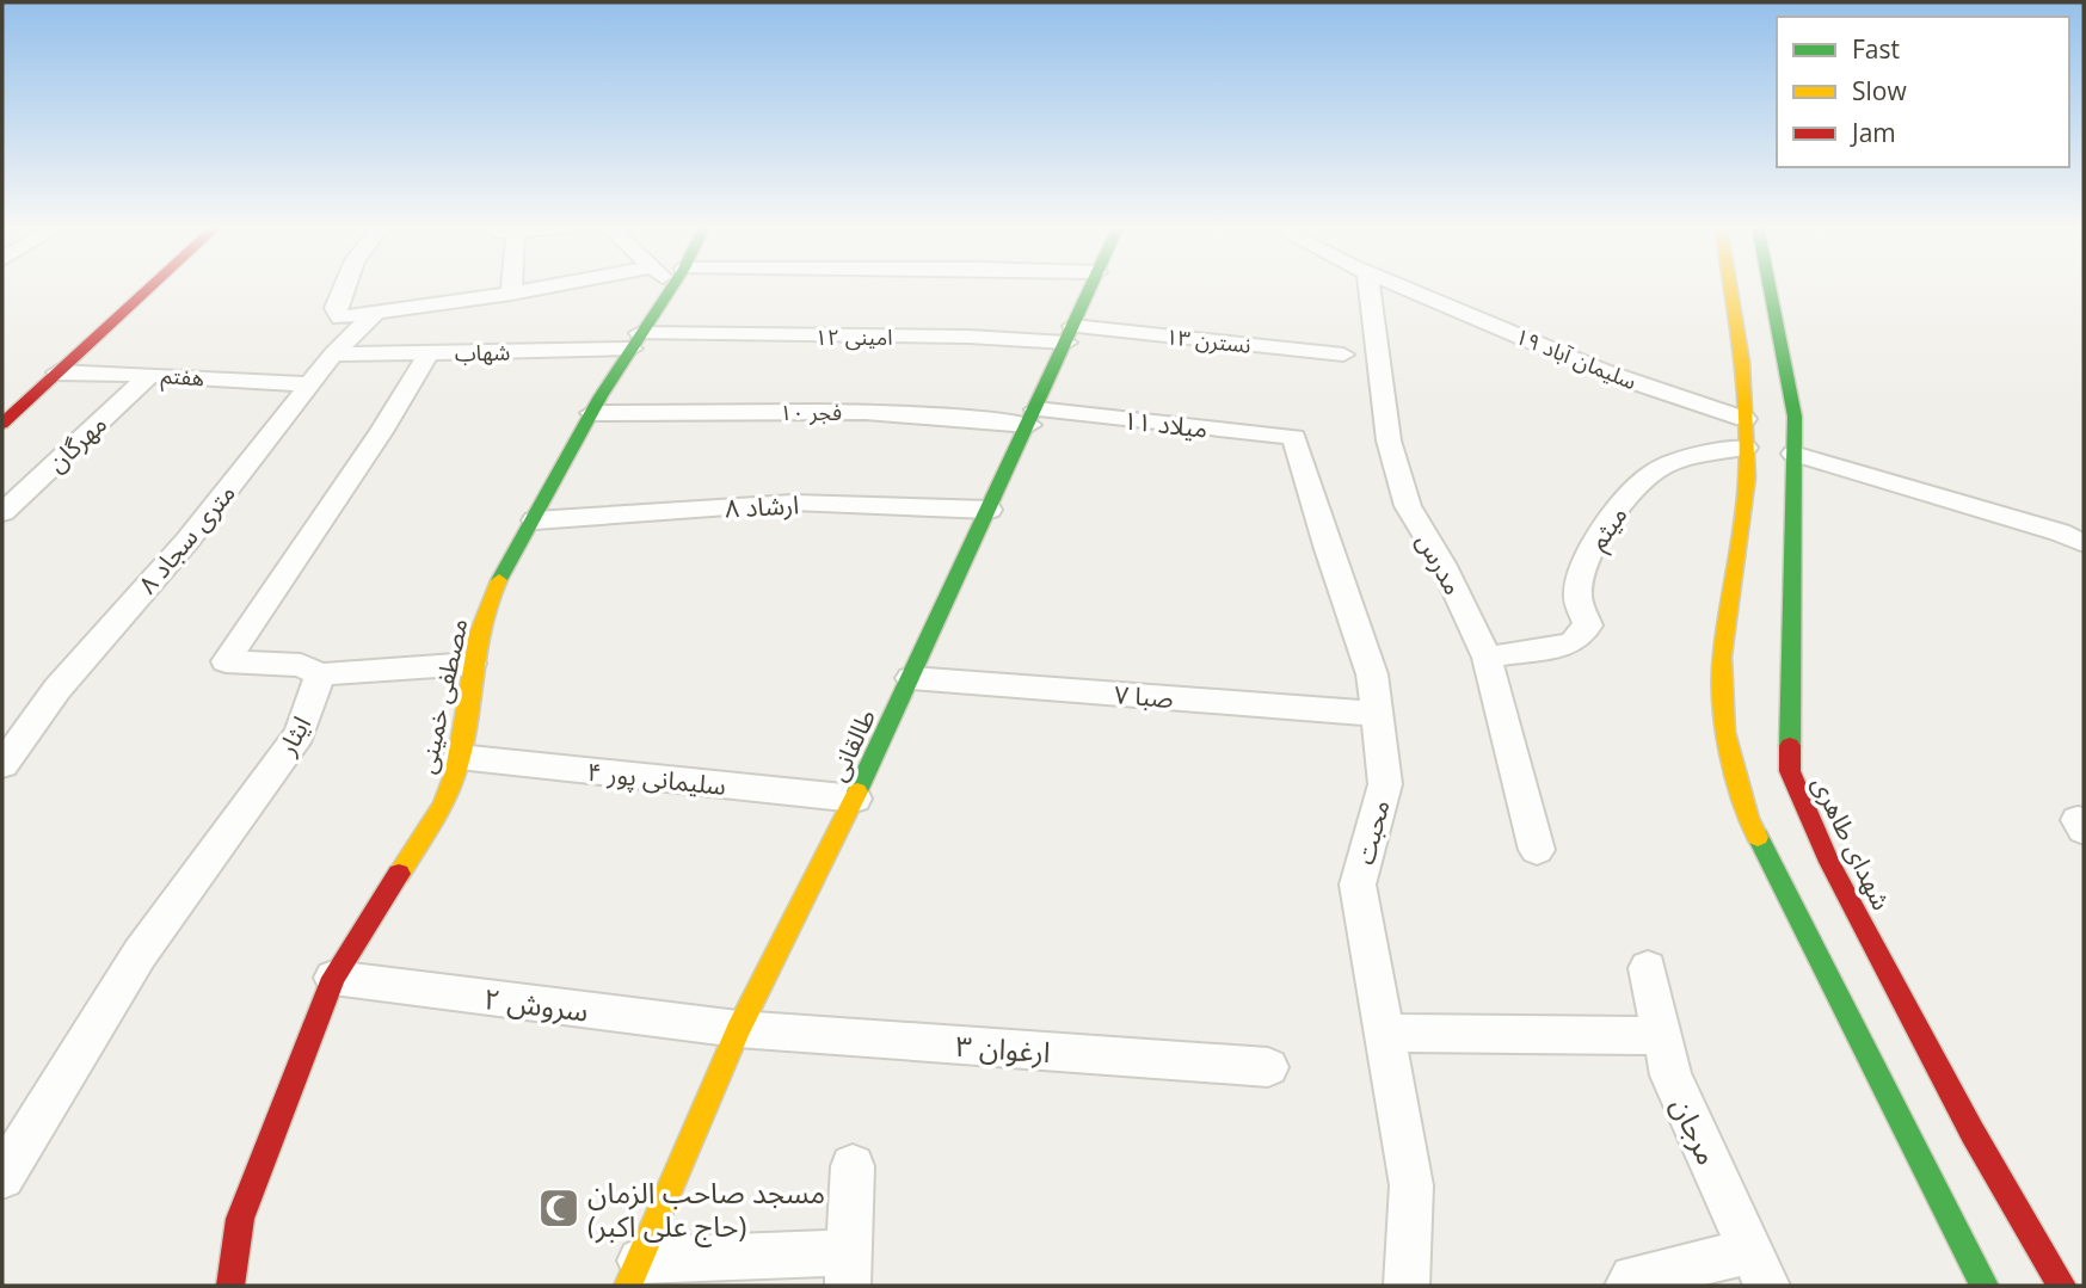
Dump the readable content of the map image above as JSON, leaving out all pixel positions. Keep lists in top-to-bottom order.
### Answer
{
  "streets": {
    "street": [
      "امینی ۱۲",
      "نسترن ۱۳",
      "شهاب",
      "سلیمان آباد ۱۹",
      "هفتم",
      "فجر ۱۰",
      "میلاد ۱۱",
      "مهرگان",
      "ارشاد ۸",
      "میثم",
      "۸ متری سجاد",
      "مدرس",
      "مصطفی خمینی",
      "صبا ۷",
      "ایثار",
      "طالقانی",
      "سلیمانی پور ۴",
      "محبت",
      "شهدای طاهری",
      "سروش ۲",
      "ارغوان ۳",
      "مرجان"
    ]
  },
  "crossings": [
    ["امینی ۱۲", "نسترن ۱۳"],
    ["امینی ۱۲", "شهاب"],
    ["امینی ۱۲", "مصطفی خمینی"],
    ["امینی ۱۲", "طالقانی"],
    ["نسترن ۱۳", "طالقانی"],
    ["شهاب", "۸ متری سجاد"],
    ["شهاب", "مصطفی خمینی"],
    ["هفتم", "مهرگان"],
    ["هفتم", "۸ متری سجاد"],
    ["فجر ۱۰", "میلاد ۱۱"],
    ["فجر ۱۰", "مصطفی خمینی"],
    ["فجر ۱۰", "طالقانی"],
    ["میلاد ۱۱", "طالقانی"],
    ["میلاد ۱۱", "محبت"],
    ["ارشاد ۸", "مصطفی خمینی"],
    ["ارشاد ۸", "طالقانی"],
    ["میثم", "مدرس"],
    ["مصطفی خمینی", "سلیمانی پور ۴"],
    ["مصطفی خمینی", "سروش ۲"],
    ["صبا ۷", "طالقانی"],
    ["صبا ۷", "محبت"],
    ["طالقانی", "سلیمانی پور ۴"],
    ["طالقانی", "سروش ۲"],
    ["طالقانی", "ارغوان ۳"],
    ["سروش ۲", "ارغوان ۳"]
  ],
  "places": {
    "mosque": ["مسجد صاحب الزمان (حاج علی اکبر)"]
  },
  "legend": ["Fast", "Slow", "Jam"]
}
